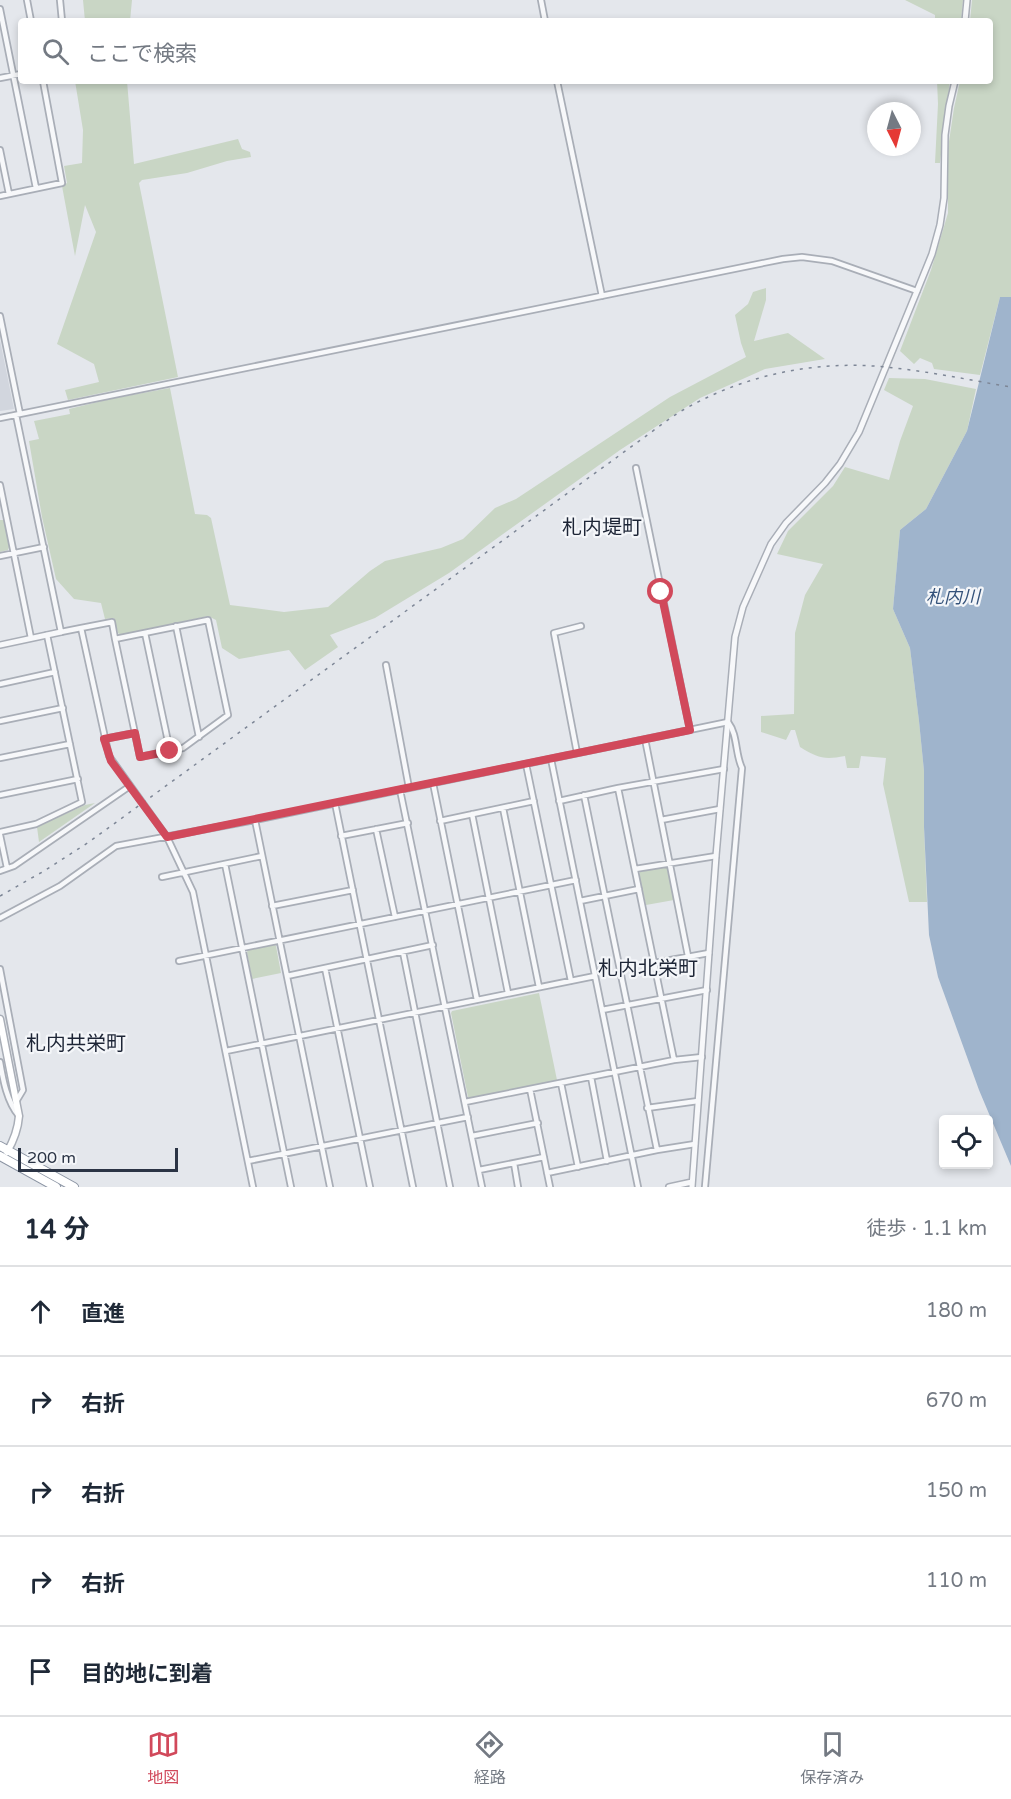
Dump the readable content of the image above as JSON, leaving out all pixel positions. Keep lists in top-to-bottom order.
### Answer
{
  "districts": ["札内堤町", "札内北栄町", "札内共栄町"],
  "water": ["札内川"],
  "scale_bar": "200 m",
  "north": "bottom",
  "page": {
    "search": "ここで検索",
    "scale": "200 m",
    "heading": ["14 分", "徒歩 · 1.1 km"],
    "list": [
      ["直進", "180 m"],
      ["右折", "670 m"],
      ["右折", "150 m"],
      ["右折", "110 m"],
      "目的地に到着"
    ],
    "nav": ["地図", "経路", "保存済み"]
  }
}
